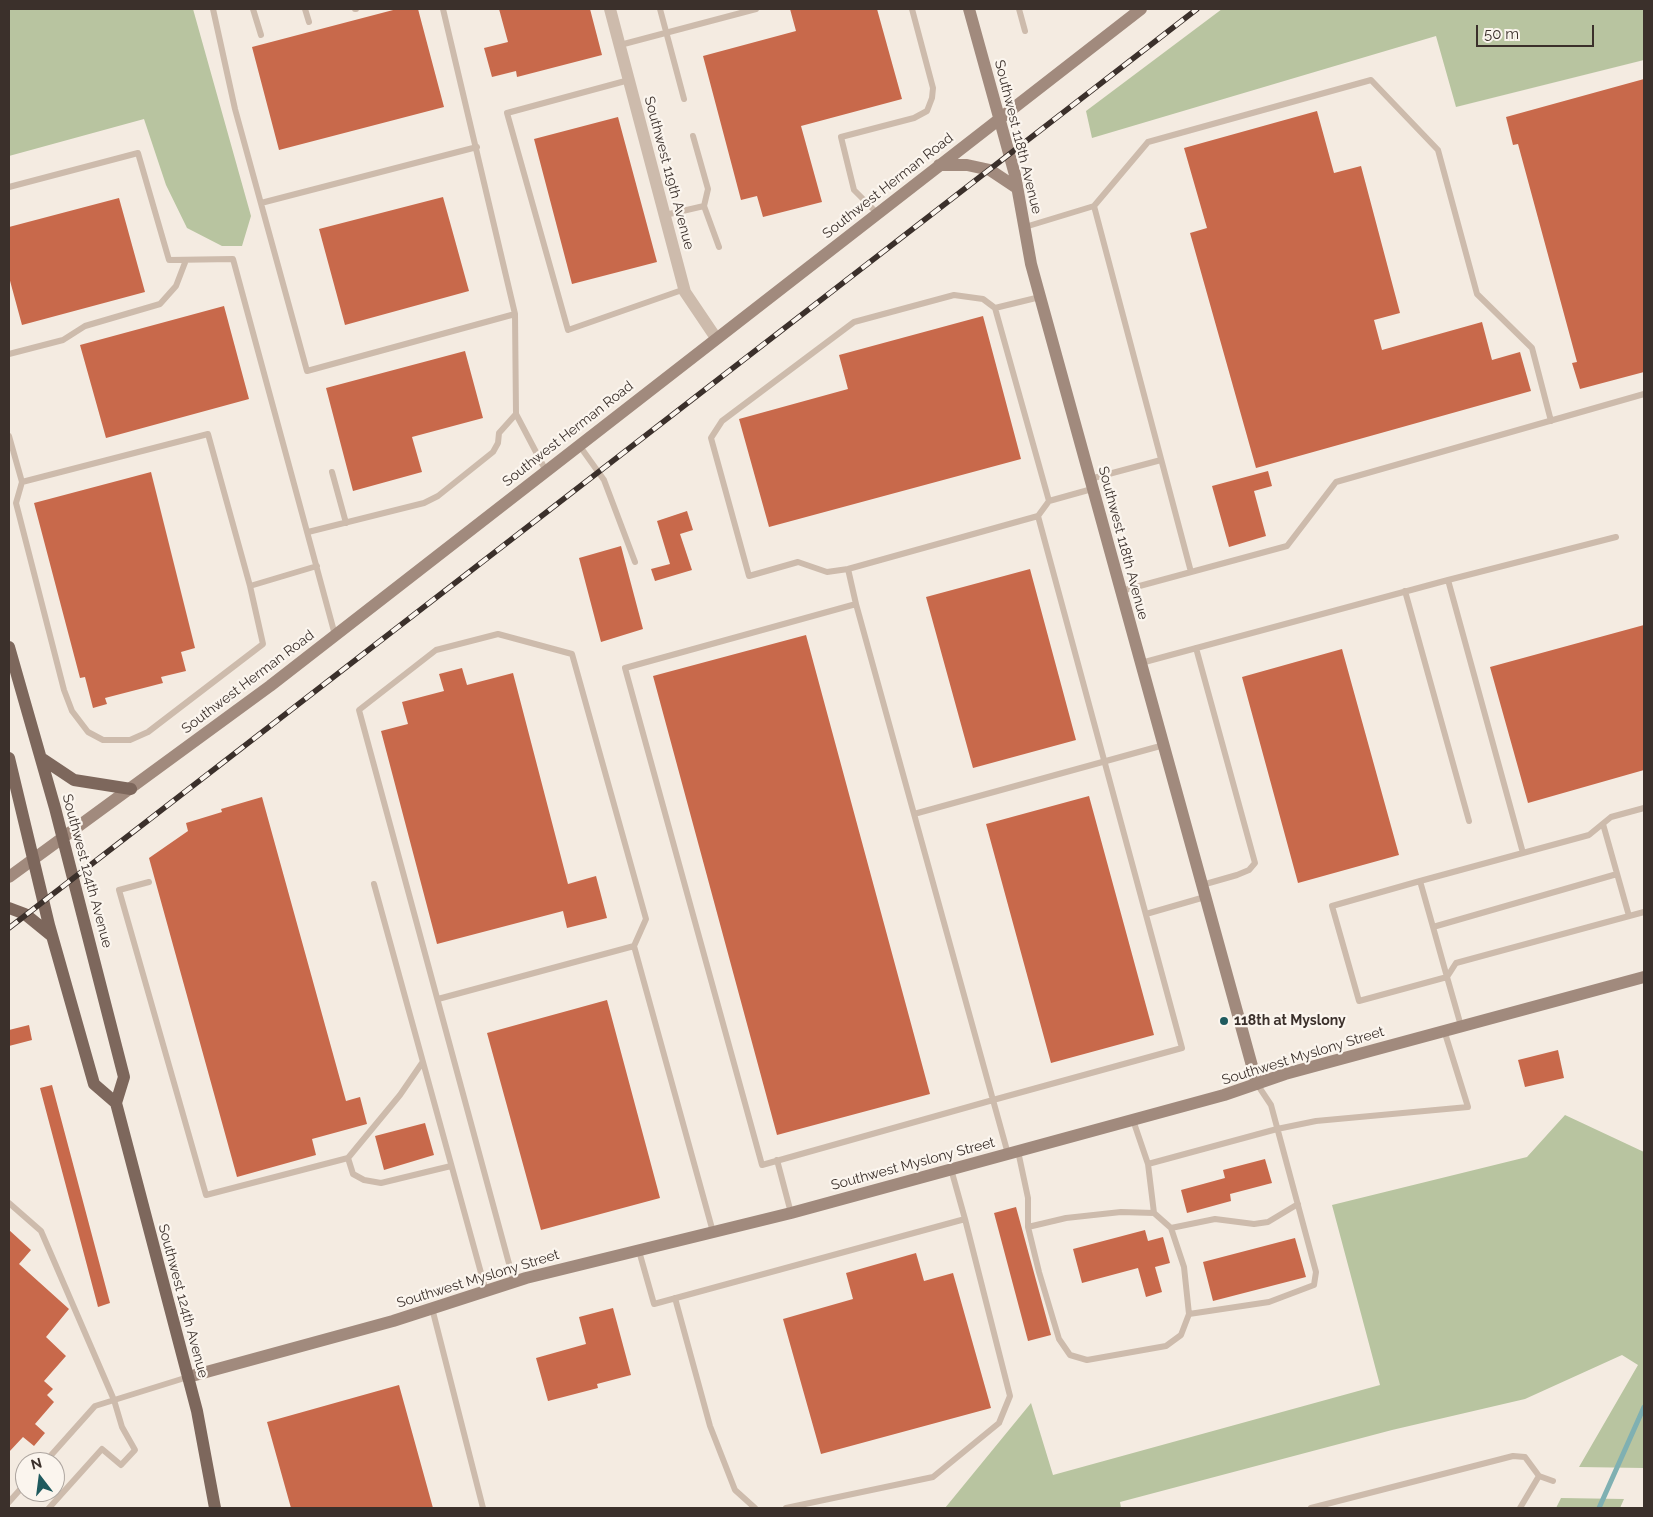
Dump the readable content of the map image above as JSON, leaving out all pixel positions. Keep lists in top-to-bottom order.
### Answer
{
  "streets": {
    "main road": ["Southwest 124th Avenue"],
    "street": [
      "Southwest 118th Avenue",
      "Southwest 119th Avenue",
      "Southwest Herman Road",
      "Southwest Myslony Street"
    ]
  },
  "crossings": [
    ["Southwest 118th Avenue", "Southwest Herman Road"],
    ["Southwest 118th Avenue", "Southwest Myslony Street"],
    ["Southwest 119th Avenue", "Southwest Herman Road"],
    ["Southwest Herman Road", "Southwest 124th Avenue"],
    ["Southwest 124th Avenue", "Southwest Myslony Street"]
  ],
  "places": ["118th at Myslony"],
  "scale_bar": "50 m",
  "north": "top"
}
